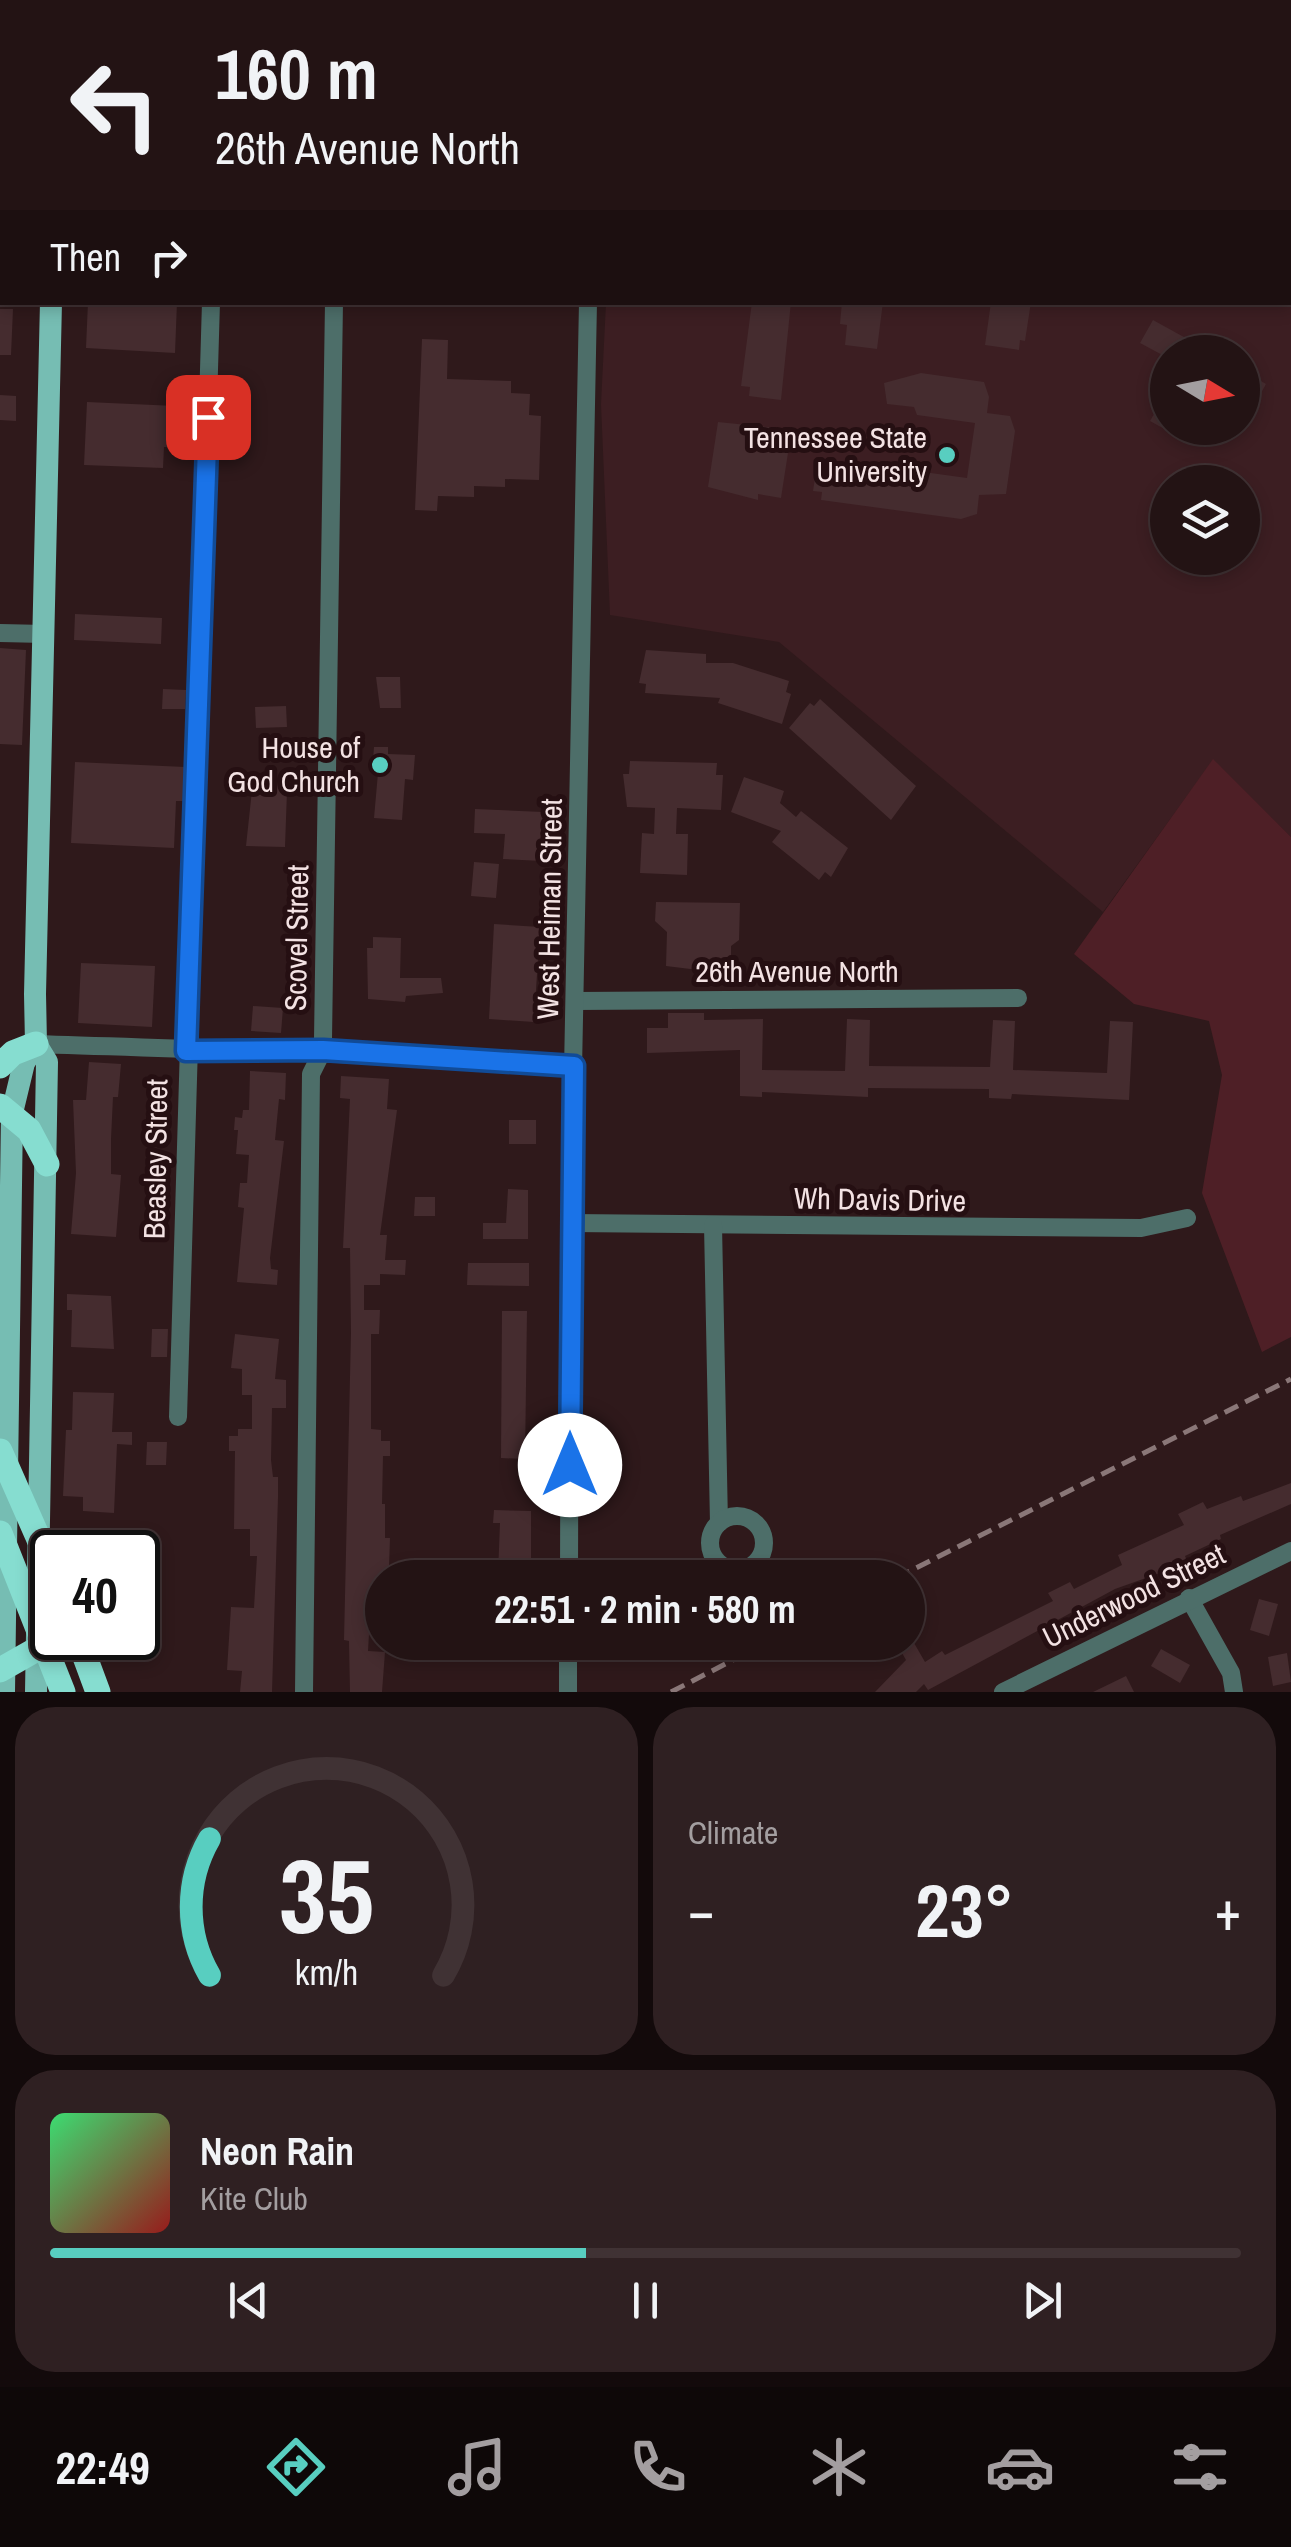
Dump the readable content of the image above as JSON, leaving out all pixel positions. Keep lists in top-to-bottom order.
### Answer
{
  "streets": {
    "street": [
      "West Heiman Street",
      "Scovel Street",
      "26th Avenue North",
      "Beasley Street",
      "Wh Davis Drive",
      "Underwood Street"
    ]
  },
  "crossings": [
    ["West Heiman Street", "26th Avenue North"],
    ["West Heiman Street", "Wh Davis Drive"]
  ],
  "places": ["Tennessee State University", "House of God Church"],
  "north": "right",
  "page": {
    "turn": ["160 m", "26th Avenue North"],
    "then": "Then",
    "limit": "40",
    "trip": "22:51 · 2 min · 580 m",
    "tile": "Climate",
    "heat": ["−", "23°", "+"],
    "song": ["Neon Rain", "Kite Club"],
    "tabs": "22:49",
    "gauge": ["35", "km/h"]
  }
}
